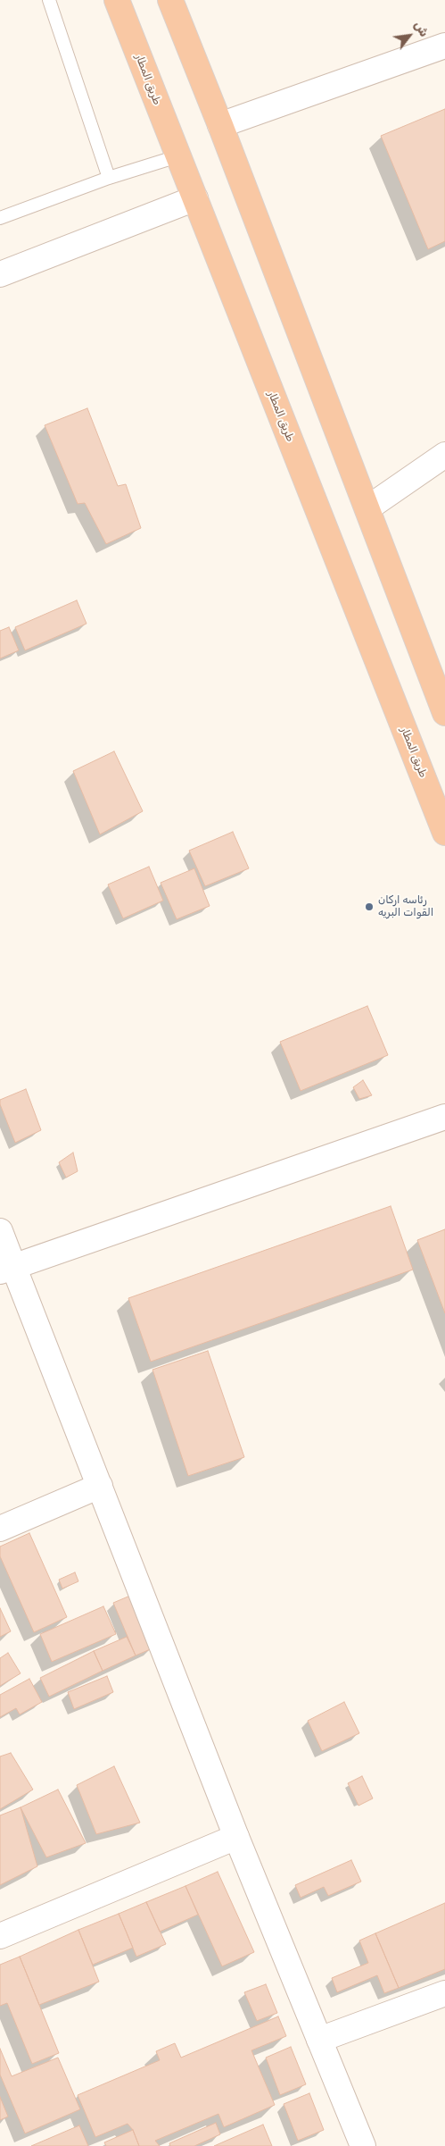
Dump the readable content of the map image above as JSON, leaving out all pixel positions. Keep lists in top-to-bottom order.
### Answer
{
  "streets": {
    "highway": ["طريق المطار"]
  },
  "places": ["رئاسه اركان القوات البريه"],
  "north": "top right"
}
